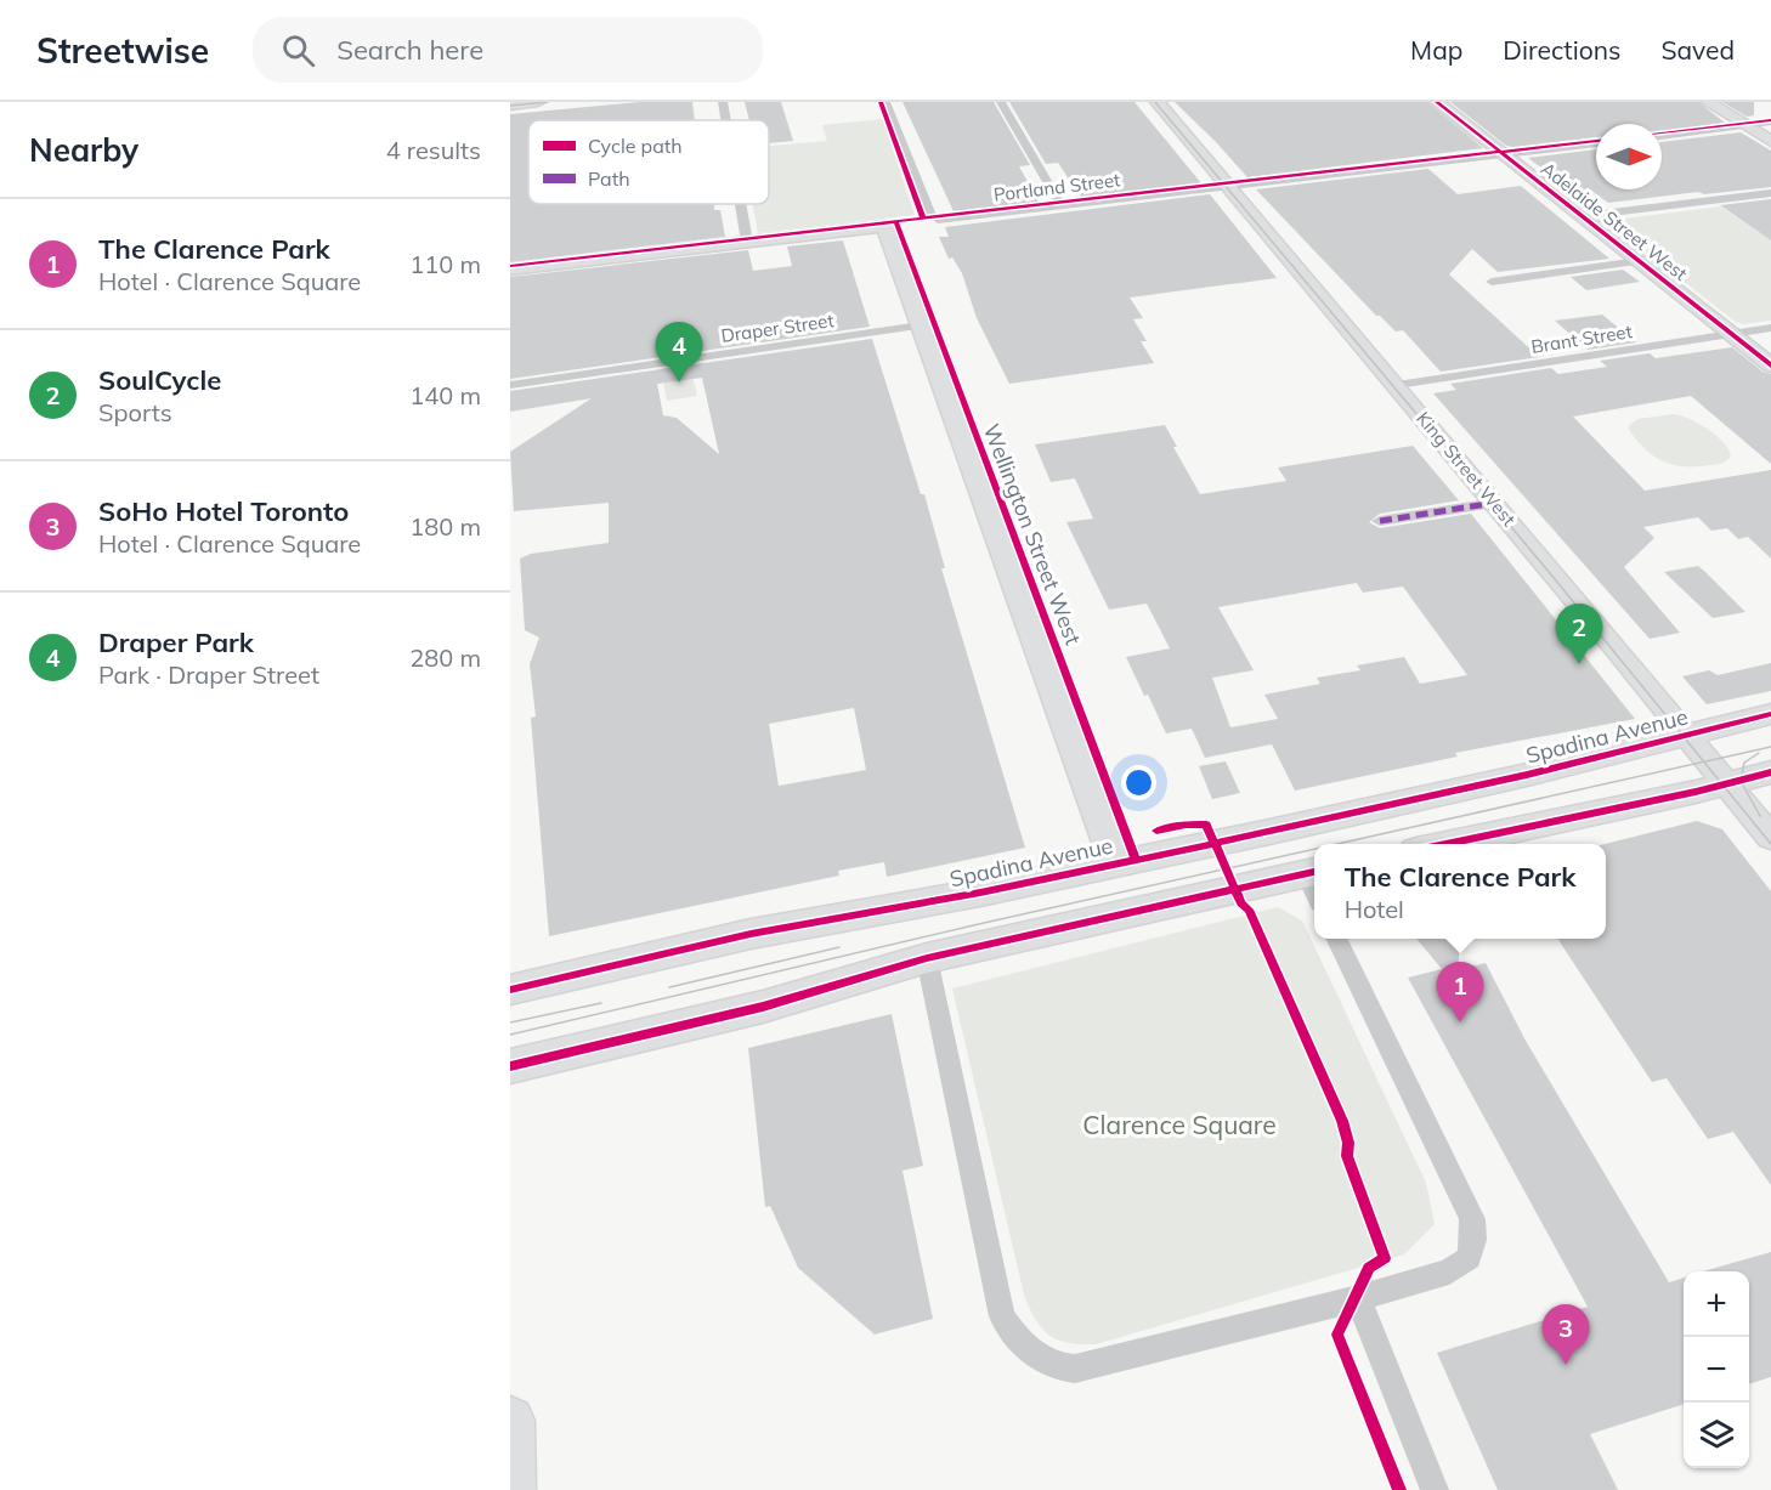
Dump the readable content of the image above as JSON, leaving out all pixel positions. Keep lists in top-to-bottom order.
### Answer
{
  "streets": {
    "main road": [
      "Adelaide Street West",
      "King Street West",
      "Wellington Street West",
      "Spadina Avenue"
    ],
    "street": ["Portland Street", "Draper Street", "Brant Street"]
  },
  "crossings": [
    ["Portland Street", "Adelaide Street West"],
    ["Portland Street", "King Street West"],
    ["Adelaide Street West", "Brant Street"],
    ["Draper Street", "Wellington Street West"],
    ["Brant Street", "King Street West"],
    ["King Street West", "Spadina Avenue"],
    ["Wellington Street West", "Spadina Avenue"]
  ],
  "parks": ["Clarence Square"],
  "legend": ["Cycle path", "Path"],
  "north": "right",
  "page": {
    "header": "Streetwise",
    "search": "Search here",
    "nav": ["Map", "Directions", "Saved"],
    "heading": ["Nearby", "4 results"],
    "list": [
      {
        "mark": "1",
        "name": "The Clarence Park",
        "note": "Hotel · Clarence Square",
        "value": "110 m"
      },
      {
        "mark": "2",
        "name": "SoulCycle",
        "note": "Sports",
        "value": "140 m"
      },
      {
        "mark": "3",
        "name": "SoHo Hotel Toronto",
        "note": "Hotel · Clarence Square",
        "value": "180 m"
      },
      {
        "mark": "4",
        "name": "Draper Park",
        "note": "Park · Draper Street",
        "value": "280 m"
      }
    ],
    "pins": [
      "4",
      "2",
      "1",
      "3"
    ],
    "popup": ["The Clarence Park", "Hotel"],
    "map_buttons": ["+", "−"]
  }
}
